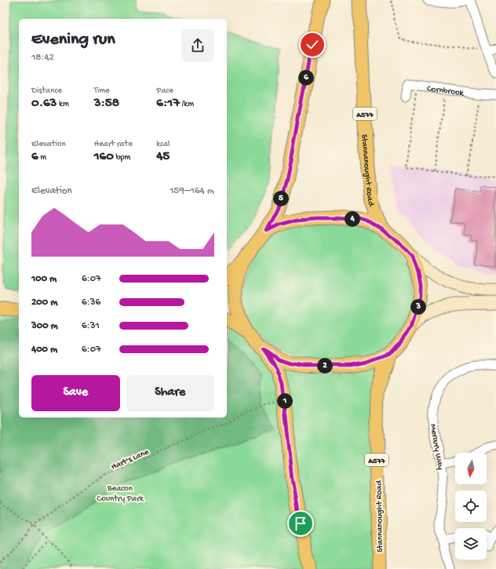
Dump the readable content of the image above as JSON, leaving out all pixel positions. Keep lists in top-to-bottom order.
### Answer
{
  "streets": {
    "main road": ["A577", "Stannanought Road"],
    "street": ["Cornbrook", "Mercury Way"],
    "path": ["Hart's Lane"]
  },
  "crossings": [
    ["A577", "Stannanought Road"],
    ["A577", "Hart's Lane"]
  ],
  "parks": ["Beacon Country Park"],
  "north": "bottom",
  "page": {
    "heading": ["Evening run", "18:42"],
    "pins": [
      "6",
      "5",
      "4",
      "3",
      "2",
      "1"
    ],
    "stats": [
      ["Distance", "0.63 km"],
      ["Time", "3:58"],
      ["Pace", "6:17 /km"],
      ["Elevation", "6 m"],
      ["Heart rate", "160 bpm"],
      ["kcal", "45"]
    ],
    "chart": ["Elevation", "159–164 m"],
    "list": [
      {
        "name": "100 m",
        "note": "6:07"
      },
      {
        "name": "200 m",
        "note": "6:36"
      },
      {
        "name": "300 m",
        "note": "6:31"
      },
      {
        "name": "400 m",
        "note": "6:07"
      }
    ],
    "buttons": ["Save", "Share"]
  }
}
